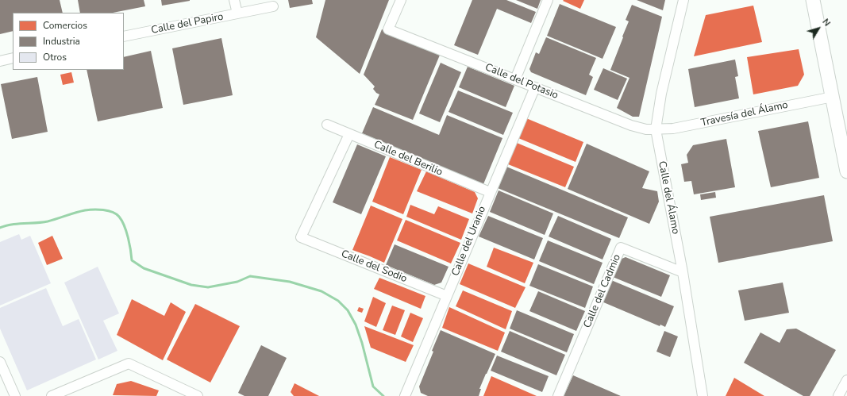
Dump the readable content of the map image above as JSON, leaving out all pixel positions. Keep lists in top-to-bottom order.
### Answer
{
  "streets": {
    "street": [
      "Calle del Papiro",
      "Calle del Potasio",
      "Travesía del Álamo",
      "Calle del Berilio",
      "Calle del Álamo",
      "Calle del Uranio",
      "Calle del Sodio",
      "Calle del Cadmio"
    ]
  },
  "crossings": [
    ["Calle del Potasio", "Travesía del Álamo"],
    ["Calle del Potasio", "Calle del Álamo"],
    ["Calle del Potasio", "Calle del Uranio"],
    ["Travesía del Álamo", "Calle del Álamo"],
    ["Calle del Berilio", "Calle del Uranio"],
    ["Calle del Berilio", "Calle del Sodio"],
    ["Calle del Álamo", "Calle del Cadmio"],
    ["Calle del Uranio", "Calle del Sodio"]
  ],
  "legend": ["Comercios", "Industria", "Otros"],
  "north": "top right"
}
